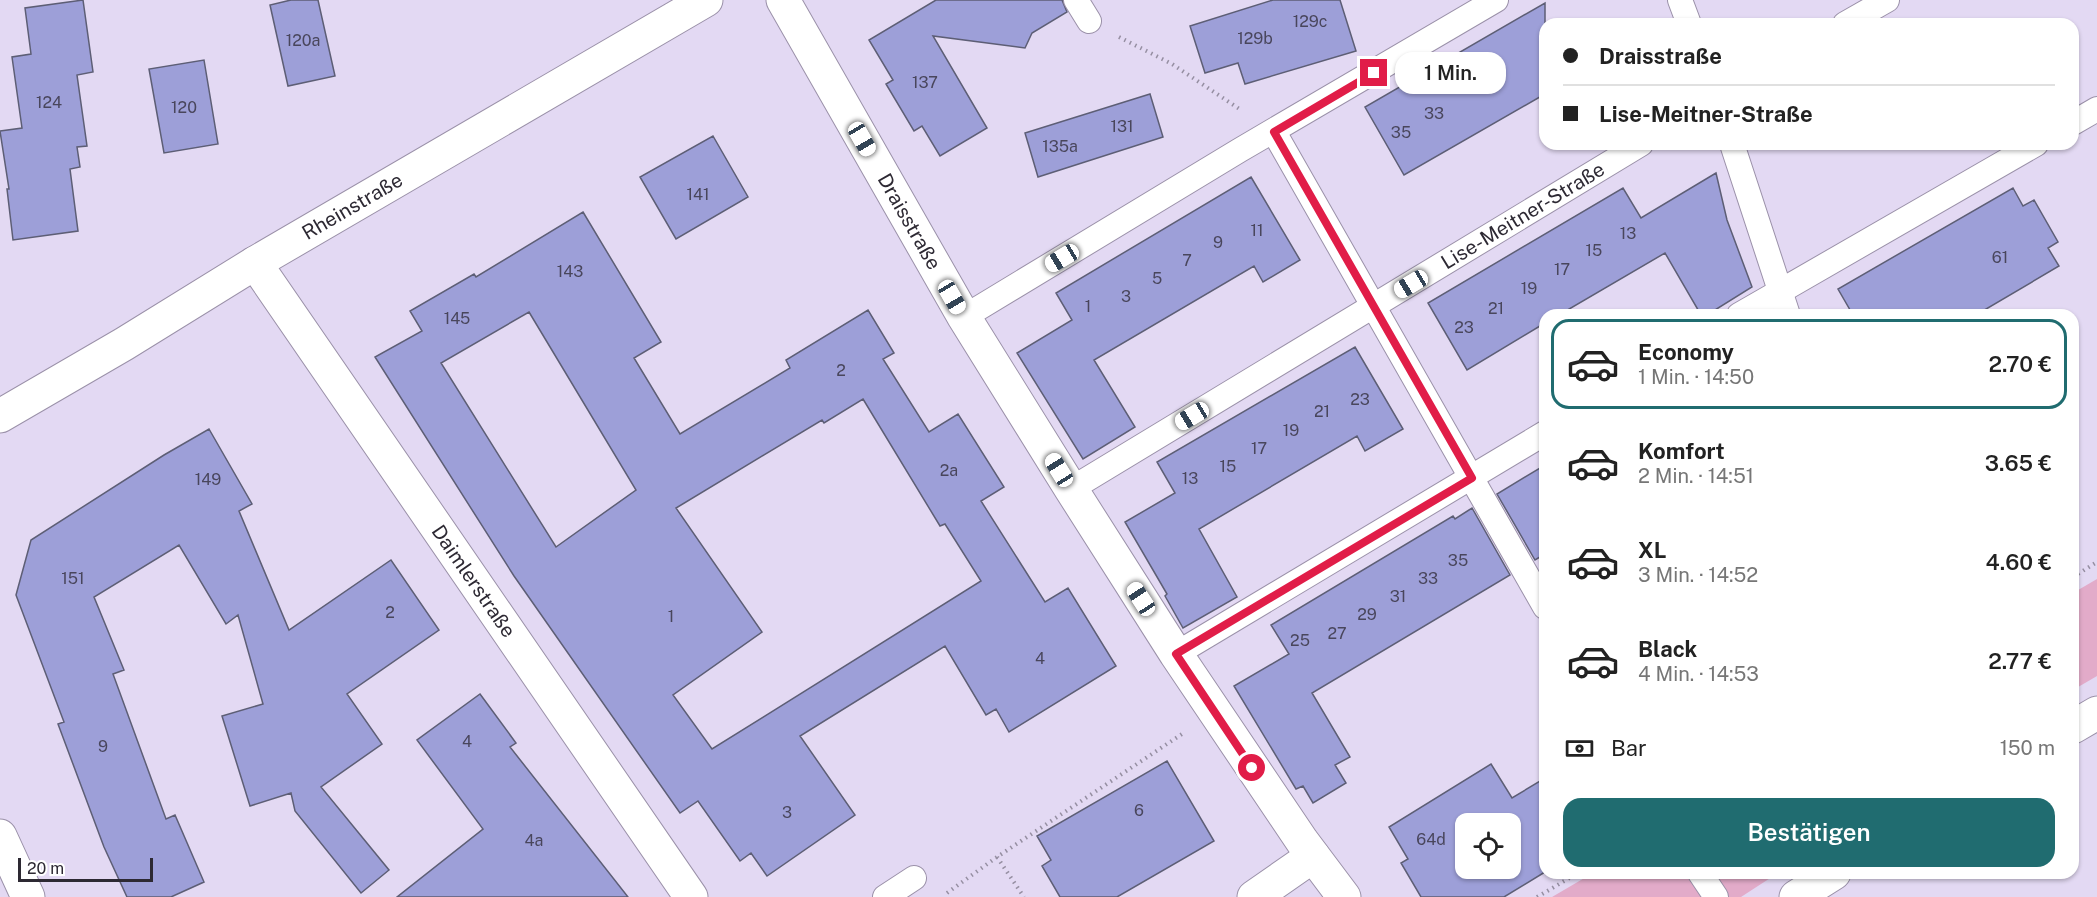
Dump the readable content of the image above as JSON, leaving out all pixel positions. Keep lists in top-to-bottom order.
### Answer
{
  "streets": {
    "street": ["Rheinstraße", "Draisstraße", "Daimlerstraße"],
    "lane": ["Lise-Meitner-Straße"]
  },
  "crossings": [
    ["Rheinstraße", "Daimlerstraße"]
  ],
  "house_numbers": [
    "129c",
    "129b",
    "120a",
    "137",
    "124",
    "120",
    "33",
    "131",
    "35",
    "135a",
    "141",
    "11",
    "13",
    "9",
    "15",
    "61",
    "7",
    "17",
    "143",
    "5",
    "19",
    "3",
    "1",
    "21",
    "145",
    "23",
    "2",
    "23",
    "21",
    "19",
    "17",
    "15",
    "2a",
    "13",
    "149",
    "35",
    "151",
    "33",
    "31",
    "2",
    "29",
    "1",
    "27",
    "25",
    "4",
    "4",
    "9",
    "6",
    "3",
    "64d",
    "4a"
  ],
  "scale_bar": "20 m",
  "page": {
    "banner": ["Draisstraße", "Lise-Meitner-Straße"],
    "bubble": "1 Min.",
    "list": [
      {
        "name": "Economy",
        "note": "1 Min. · 14:50",
        "value": "2.70 €"
      },
      {
        "name": "Komfort",
        "note": "2 Min. · 14:51",
        "value": "3.65 €"
      },
      {
        "name": "XL",
        "note": "3 Min. · 14:52",
        "value": "4.60 €"
      },
      {
        "name": "Black",
        "note": "4 Min. · 14:53",
        "value": "2.77 €"
      }
    ],
    "pay": ["Bar", "150 m"],
    "buttons": "Bestätigen",
    "scale": "20 m"
  }
}
